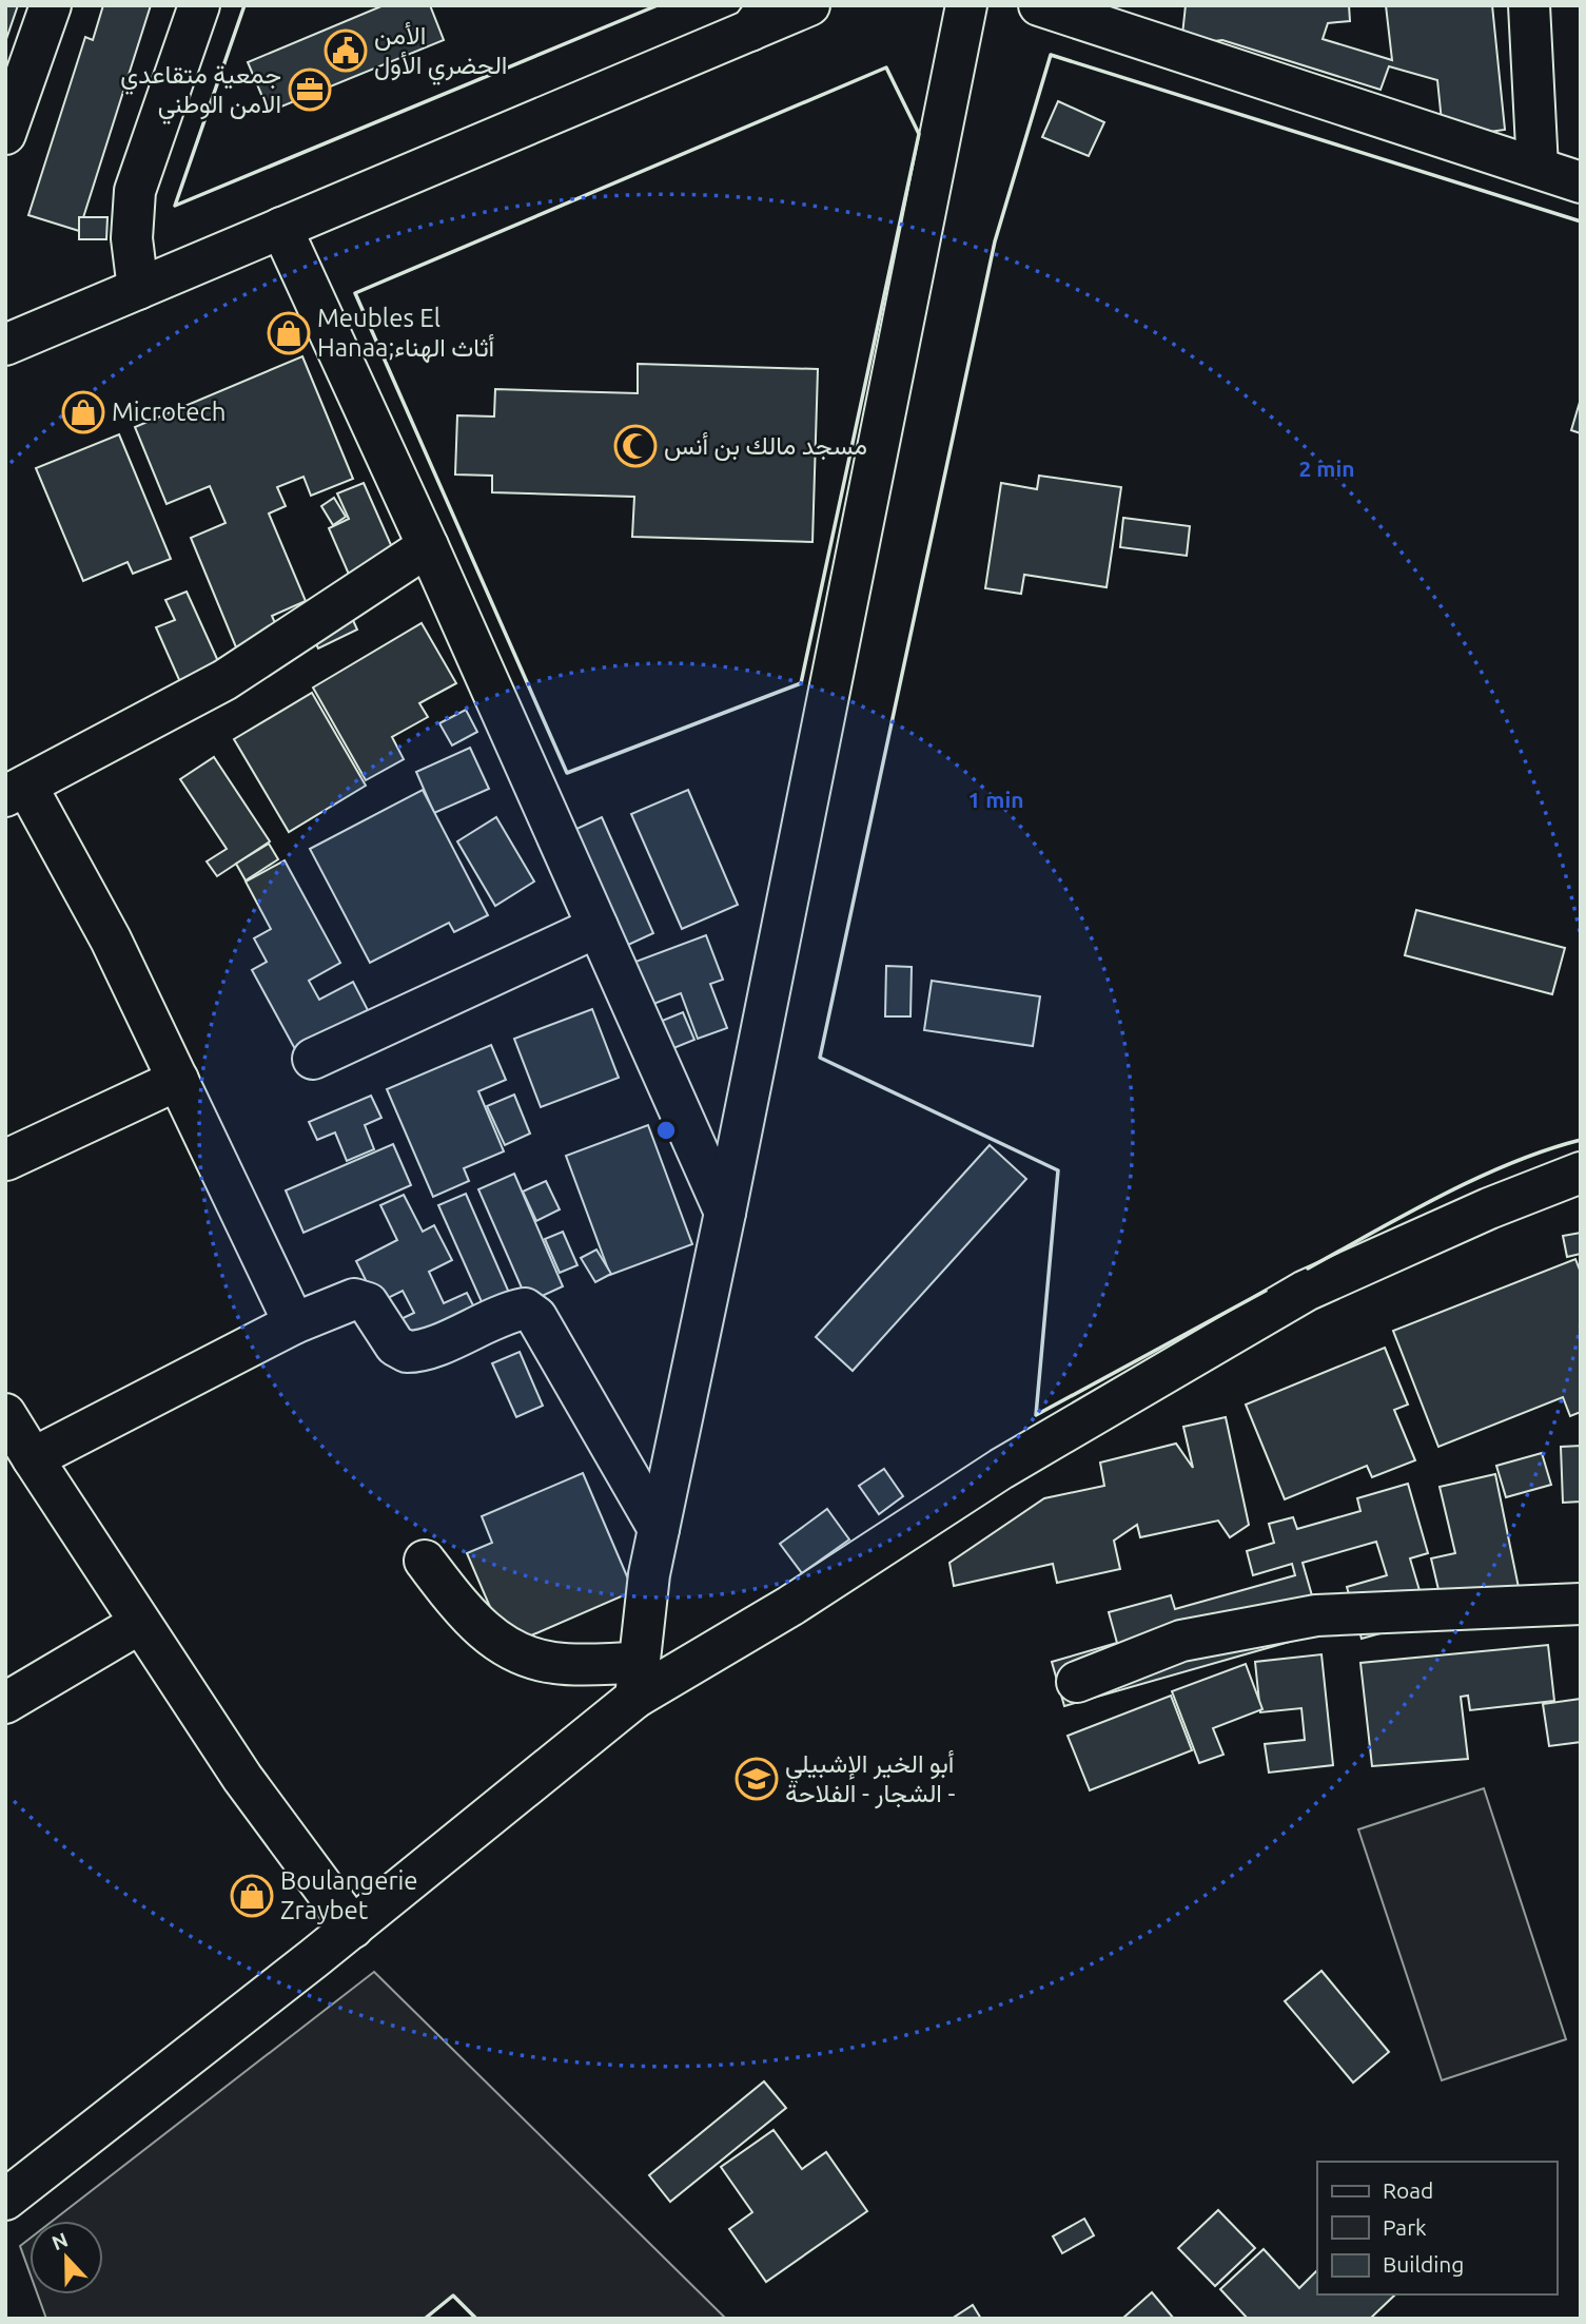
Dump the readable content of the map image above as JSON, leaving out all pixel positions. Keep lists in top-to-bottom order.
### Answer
{
  "places": {
    "public building": ["الأمن الحضري الأول"],
    "office": ["جمعية متقاعدي الامن الوطني"],
    "shop": ["Meubles El Hanaa;أثاث الهناء", "Microtech", "Boulangerie Zraybet"],
    "mosque": ["مسجد مالك بن أنس"],
    "school or university": ["أبو الخير الإشبيلي الشجار - الفلاحة -"]
  },
  "legend": ["Road", "Park", "Building"],
  "north": "top",
  "rings": ["2 min", "1 min"]
}
